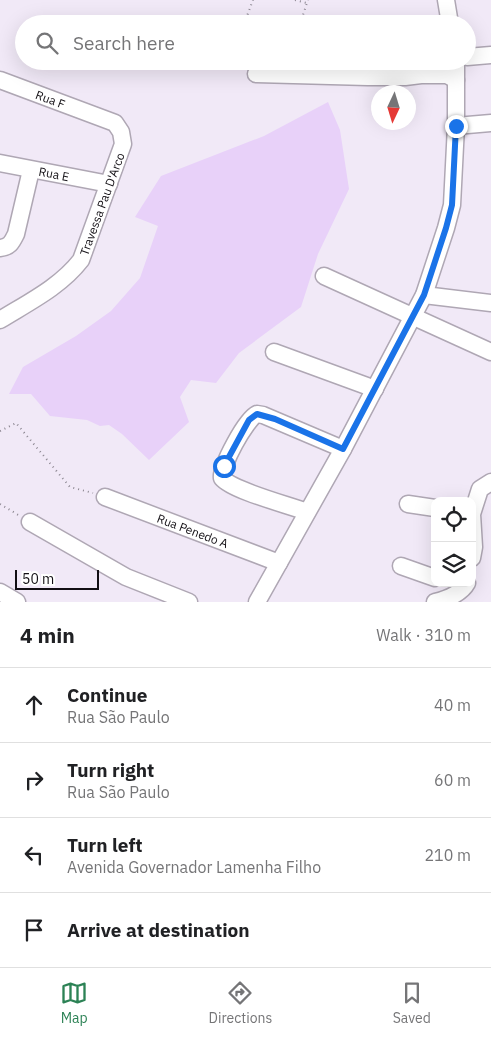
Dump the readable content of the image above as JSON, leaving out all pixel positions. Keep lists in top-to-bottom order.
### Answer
{
  "streets": {
    "street": [
      "Rua F",
      "Rua E",
      "Travessa Pau D'Arco",
      "Rua Penedo A"
    ]
  },
  "crossings": [
    ["Rua F", "Travessa Pau D'Arco"],
    ["Rua E", "Travessa Pau D'Arco"]
  ],
  "scale_bar": "50 m",
  "north": "bottom",
  "page": {
    "search": "Search here",
    "scale": "50 m",
    "heading": ["4 min", "Walk · 310 m"],
    "list": [
      ["Continue", "Rua São Paulo", "40 m"],
      ["Turn right", "Rua São Paulo", "60 m"],
      ["Turn left", "Avenida Governador Lamenha Filho", "210 m"],
      "Arrive at destination"
    ],
    "nav": ["Map", "Directions", "Saved"]
  }
}
